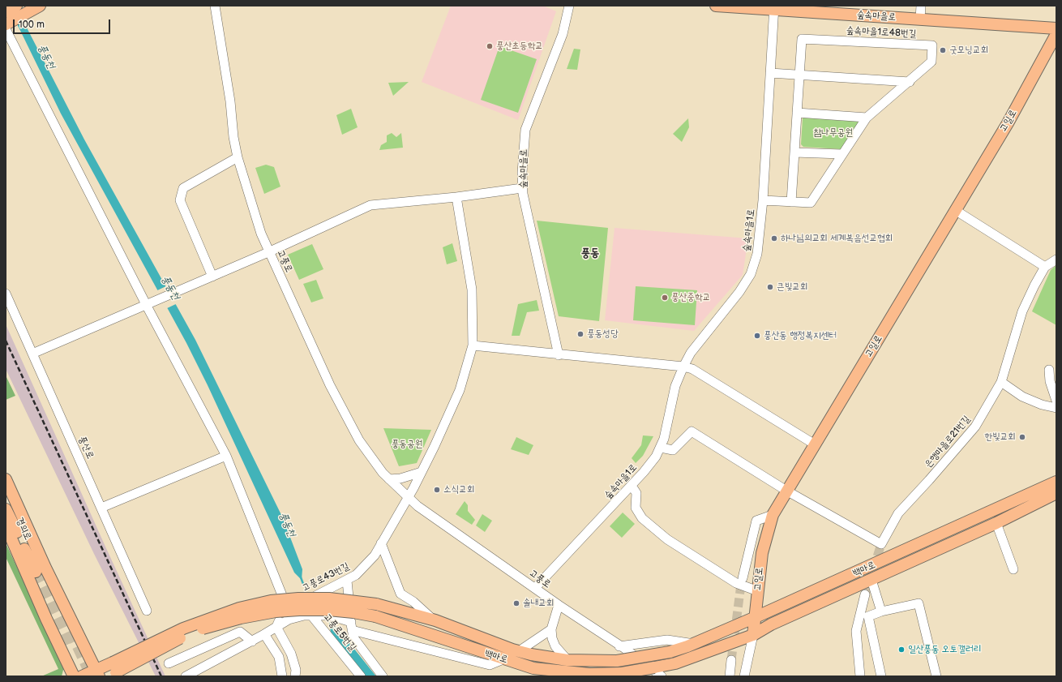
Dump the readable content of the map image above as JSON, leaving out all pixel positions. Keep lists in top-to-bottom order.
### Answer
{
  "streets": {
    "main road": [
      "숲속마을로",
      "고일로",
      "경의로",
      "백마로"
    ],
    "street": [
      "숲속마을1로48번길",
      "숲속마을1로",
      "고풍로",
      "은행마을로21번길",
      "풍산로",
      "고풍로43번길",
      "고풍로5번길"
    ]
  },
  "crossings": [
    ["숲속마을로", "숲속마을1로"],
    ["숲속마을1로48번길", "숲속마을1로"],
    ["고일로", "은행마을로21번길"],
    ["고일로", "백마로"],
    ["숲속마을1로", "고풍로"],
    ["고풍로", "고풍로43번길"],
    ["고풍로43번길", "고풍로5번길"]
  ],
  "districts": ["풍동"],
  "water": ["풍동천"],
  "parks": ["참나무공원", "풍동공원"],
  "places": [
    "풍산초등학교",
    "굿모닝교회",
    "하나님의교회 세계복음선교협회",
    "큰빛교회",
    "풍산중학교",
    "풍동성당",
    "풍산동 행정복지센터",
    "한빛교회",
    "소식교회",
    "솔내교회",
    "일산풍동 오토갤러리"
  ],
  "scale_bar": "100 m"
}
